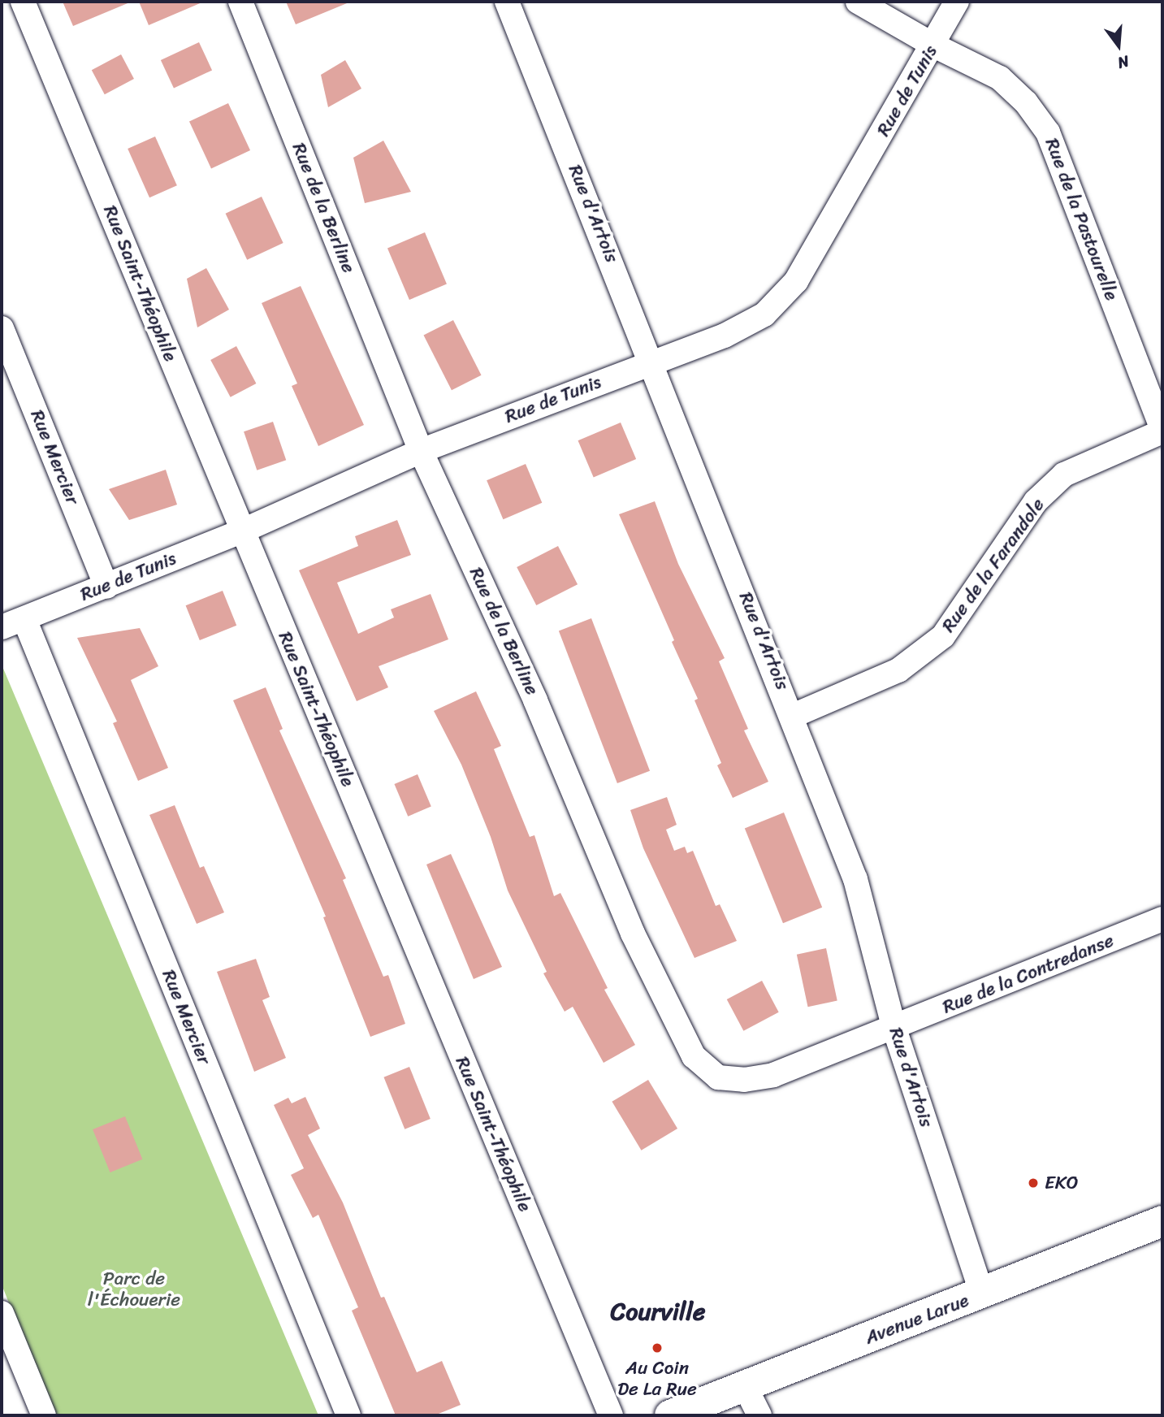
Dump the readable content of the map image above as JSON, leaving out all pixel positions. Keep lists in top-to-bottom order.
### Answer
{
  "streets": {
    "street": [
      "Rue de Tunis",
      "Rue de la Berline",
      "Rue d'Artois",
      "Rue de la Pastourelle",
      "Rue Saint-Théophile",
      "Rue Mercier",
      "Rue de la Farandole",
      "Rue de la Contredanse",
      "Avenue Larue"
    ]
  },
  "crossings": [
    ["Rue de Tunis", "Rue de la Berline"],
    ["Rue de Tunis", "Rue d'Artois"],
    ["Rue de Tunis", "Rue de la Pastourelle"],
    ["Rue de Tunis", "Rue Saint-Théophile"],
    ["Rue de Tunis", "Rue Mercier"],
    ["Rue de la Berline", "Rue d'Artois"],
    ["Rue de la Berline", "Rue de la Contredanse"],
    ["Rue d'Artois", "Rue de la Farandole"],
    ["Rue d'Artois", "Rue de la Contredanse"],
    ["Rue d'Artois", "Avenue Larue"],
    ["Rue de la Pastourelle", "Rue de la Farandole"]
  ],
  "districts": ["Courville"],
  "parks": ["Parc de l'Échouerie"],
  "places": ["EKO", "Au Coin De La Rue"],
  "north": "bottom"
}
